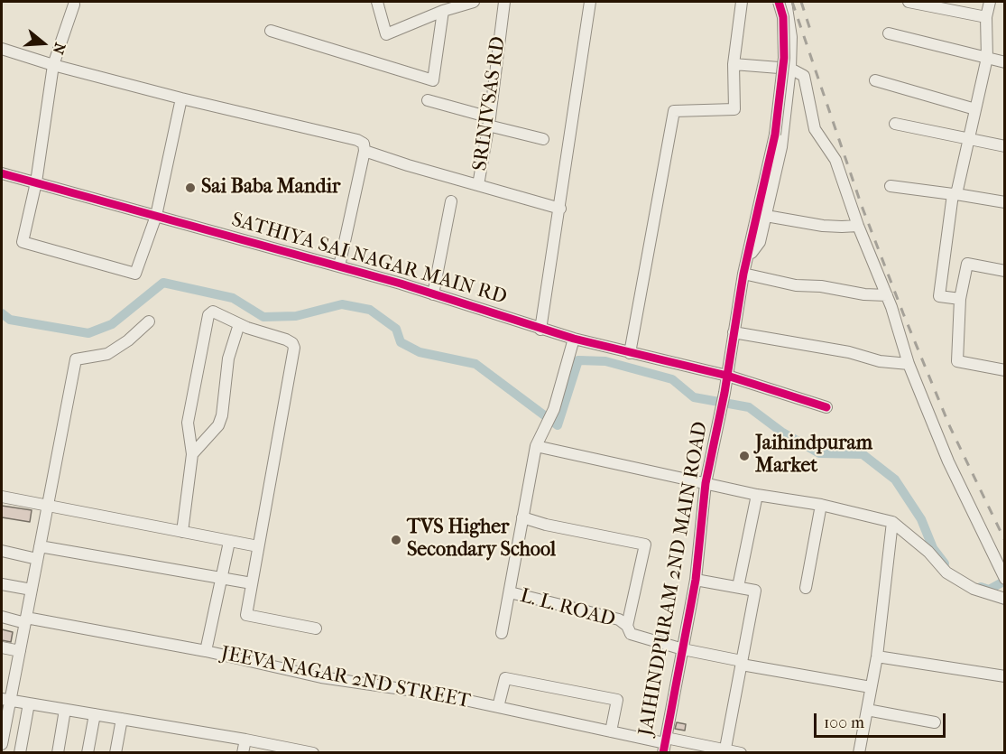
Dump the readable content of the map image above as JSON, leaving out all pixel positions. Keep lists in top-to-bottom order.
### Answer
{
  "streets": {
    "street": [
      "SRINIVSAS RD",
      "SATHIYA SAI NAGAR MAIN RD",
      "JAIHINDPURAM 2ND MAIN ROAD",
      "L. L. ROAD",
      "JEEVA NAGAR 2ND STREET"
    ]
  },
  "crossings": [
    ["SATHIYA SAI NAGAR MAIN RD", "JAIHINDPURAM 2ND MAIN ROAD"],
    ["JAIHINDPURAM 2ND MAIN ROAD", "L. L. ROAD"],
    ["JAIHINDPURAM 2ND MAIN ROAD", "JEEVA NAGAR 2ND STREET"]
  ],
  "places": ["Sai Baba Mandir", "Jaihindpuram Market", "TVS Higher Secondary School"],
  "scale_bar": "100 m",
  "north": "right"
}
